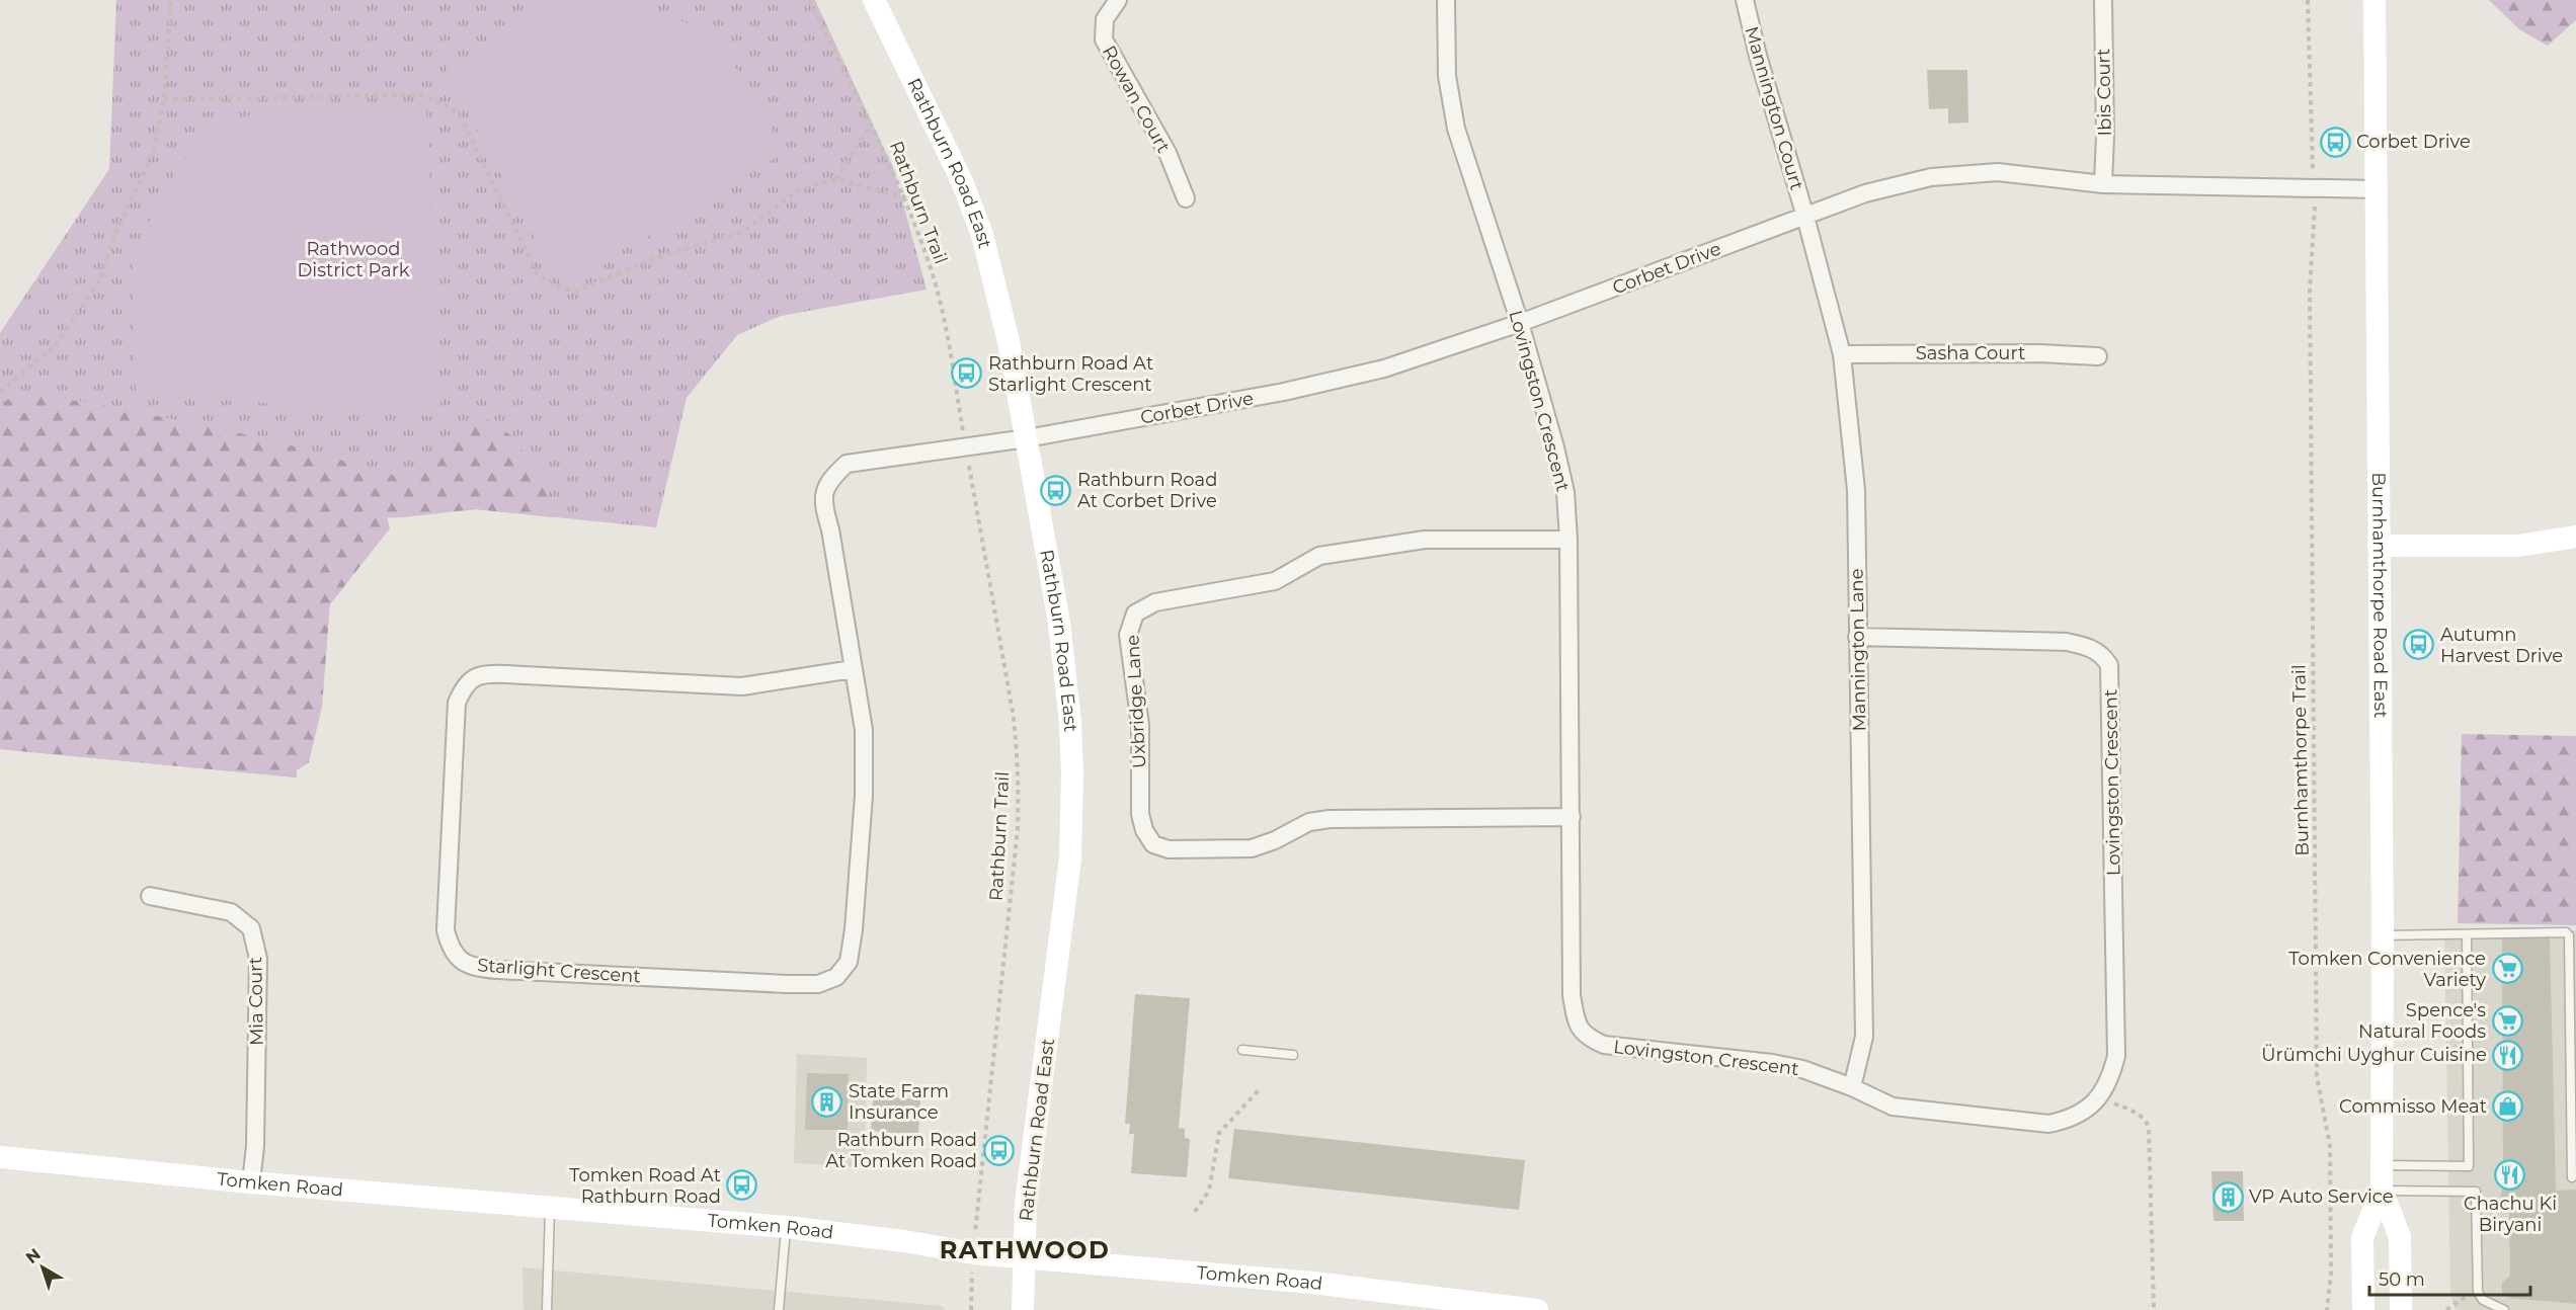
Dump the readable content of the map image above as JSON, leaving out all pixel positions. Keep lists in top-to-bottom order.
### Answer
{
  "streets": {
    "street": [
      "Ibis Court",
      "Rowan Court",
      "Mannington Court",
      "Rathburn Road East",
      "Corbet Drive",
      "Sasha Court",
      "Lovingston Crescent",
      "Burnhamthorpe Road East",
      "Mannington Lane",
      "Uxbridge Lane",
      "Starlight Crescent",
      "Mia Court",
      "Tomken Road"
    ],
    "path": ["Rathburn Trail", "Burnhamthorpe Trail"]
  },
  "crossings": [
    ["Ibis Court", "Corbet Drive"],
    ["Mannington Court", "Corbet Drive"],
    ["Mannington Court", "Mannington Lane"],
    ["Rathburn Road East", "Corbet Drive"],
    ["Rathburn Road East", "Tomken Road"],
    ["Corbet Drive", "Lovingston Crescent"],
    ["Corbet Drive", "Burnhamthorpe Road East"],
    ["Corbet Drive", "Mannington Lane"],
    ["Corbet Drive", "Starlight Crescent"],
    ["Sasha Court", "Mannington Lane"],
    ["Lovingston Crescent", "Mannington Lane"],
    ["Lovingston Crescent", "Uxbridge Lane"],
    ["Mia Court", "Tomken Road"]
  ],
  "districts": ["RATHWOOD"],
  "parks": ["Rathwood District Park"],
  "places": {
    "bus stop": [
      "Corbet Drive",
      "Rathburn Road At Starlight Crescent",
      "Rathburn Road At Corbet Drive",
      "Autumn Harvest Drive",
      "Rathburn Road At Tomken Road",
      "Tomken Road At Rathburn Road"
    ],
    "supermarket": ["Tomken Convenience Variety", "Spence's Natural Foods"],
    "restaurant": ["Ürümchi Uyghur Cuisine", "Chachu Ki Biryani"],
    "building": ["State Farm Insurance", "VP Auto Service"],
    "shop": ["Commisso Meat"]
  },
  "scale_bar": "50 m",
  "north": "top left"
}
